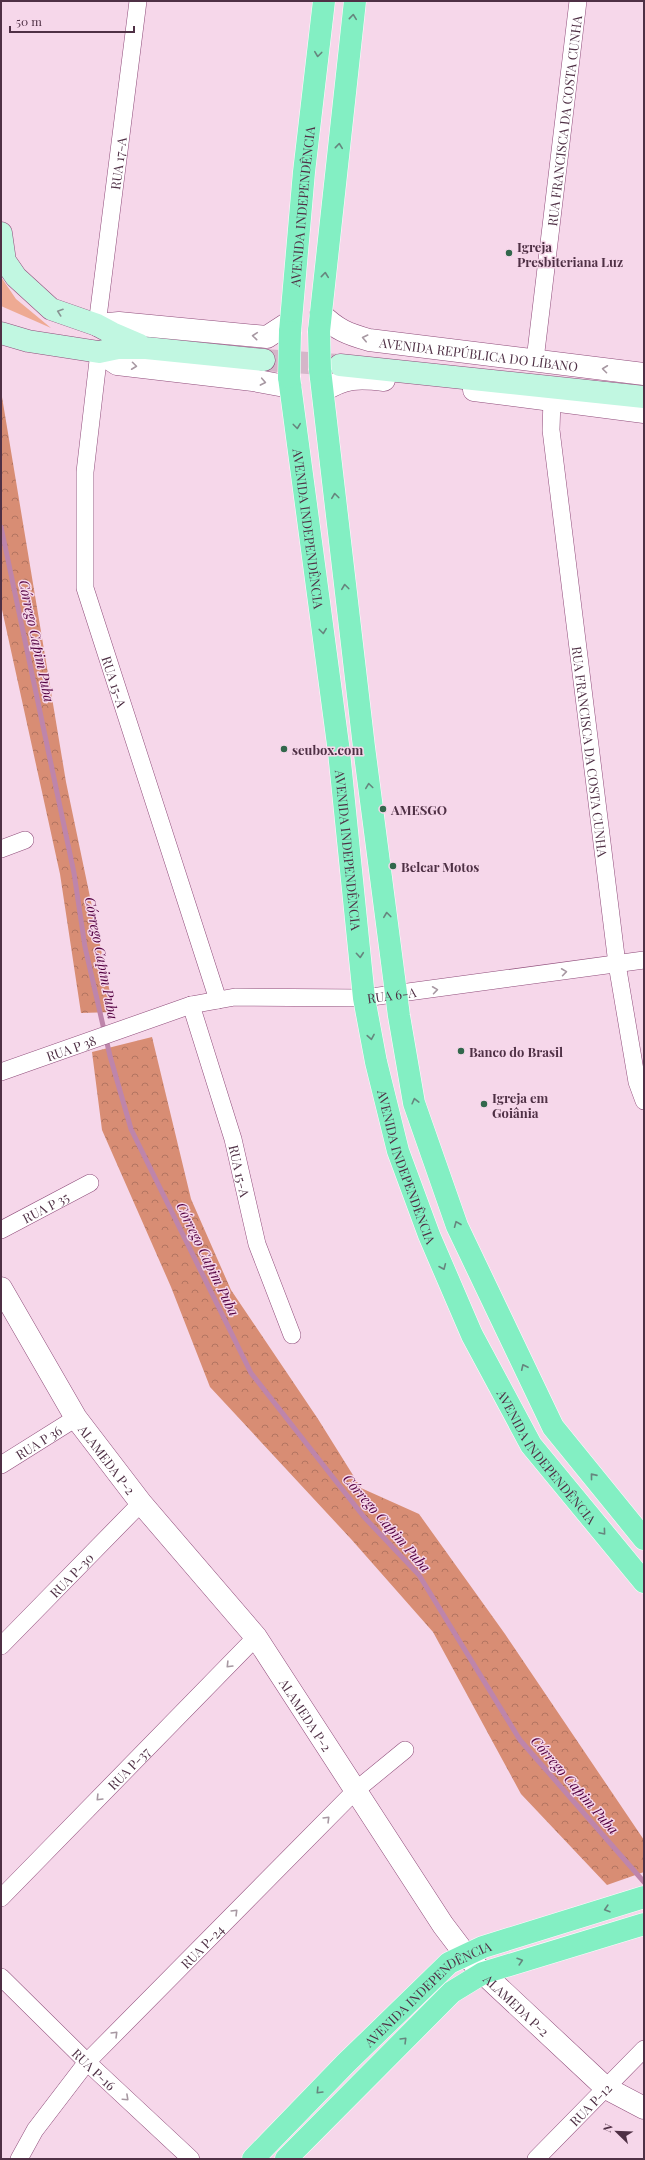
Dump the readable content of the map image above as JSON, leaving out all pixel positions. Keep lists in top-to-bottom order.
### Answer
{
  "streets": {
    "main road": ["AVENIDA INDEPENDÊNCIA", "AVENIDA REPÚBLICA DO LÍBANO"],
    "street": [
      "RUA FRANCISCA DA COSTA CUNHA",
      "RUA 17-A",
      "RUA 15-A",
      "RUA 6-A",
      "RUA P 38",
      "RUA P 35",
      "RUA P 36",
      "ALAMEDA P-2",
      "RUA P-30",
      "RUA P-37",
      "RUA P-24",
      "RUA P-16",
      "RUA P-12"
    ]
  },
  "crossings": [
    ["RUA FRANCISCA DA COSTA CUNHA", "AVENIDA REPÚBLICA DO LÍBANO"],
    ["RUA FRANCISCA DA COSTA CUNHA", "RUA 6-A"],
    ["AVENIDA INDEPENDÊNCIA", "AVENIDA REPÚBLICA DO LÍBANO"],
    ["AVENIDA INDEPENDÊNCIA", "RUA 6-A"],
    ["AVENIDA INDEPENDÊNCIA", "ALAMEDA P-2"],
    ["RUA 15-A", "RUA 6-A"],
    ["RUA 6-A", "RUA P 38"],
    ["RUA P 36", "ALAMEDA P-2"],
    ["ALAMEDA P-2", "RUA P-30"],
    ["ALAMEDA P-2", "RUA P-37"],
    ["ALAMEDA P-2", "RUA P-24"],
    ["ALAMEDA P-2", "RUA P-12"],
    ["RUA P-24", "RUA P-16"]
  ],
  "one_way": [
    "RUA 6-A",
    "RUA P-37",
    "RUA P-24",
    "RUA P-16"
  ],
  "water": ["Córrego Capim Puba"],
  "places": [
    "Igreja Presbiteriana Luz",
    "seubox.com",
    "AMESGO",
    "Belcar Motos",
    "Banco do Brasil",
    "Igreja em Goiânia"
  ],
  "scale_bar": "50 m",
  "north": "top left"
}
